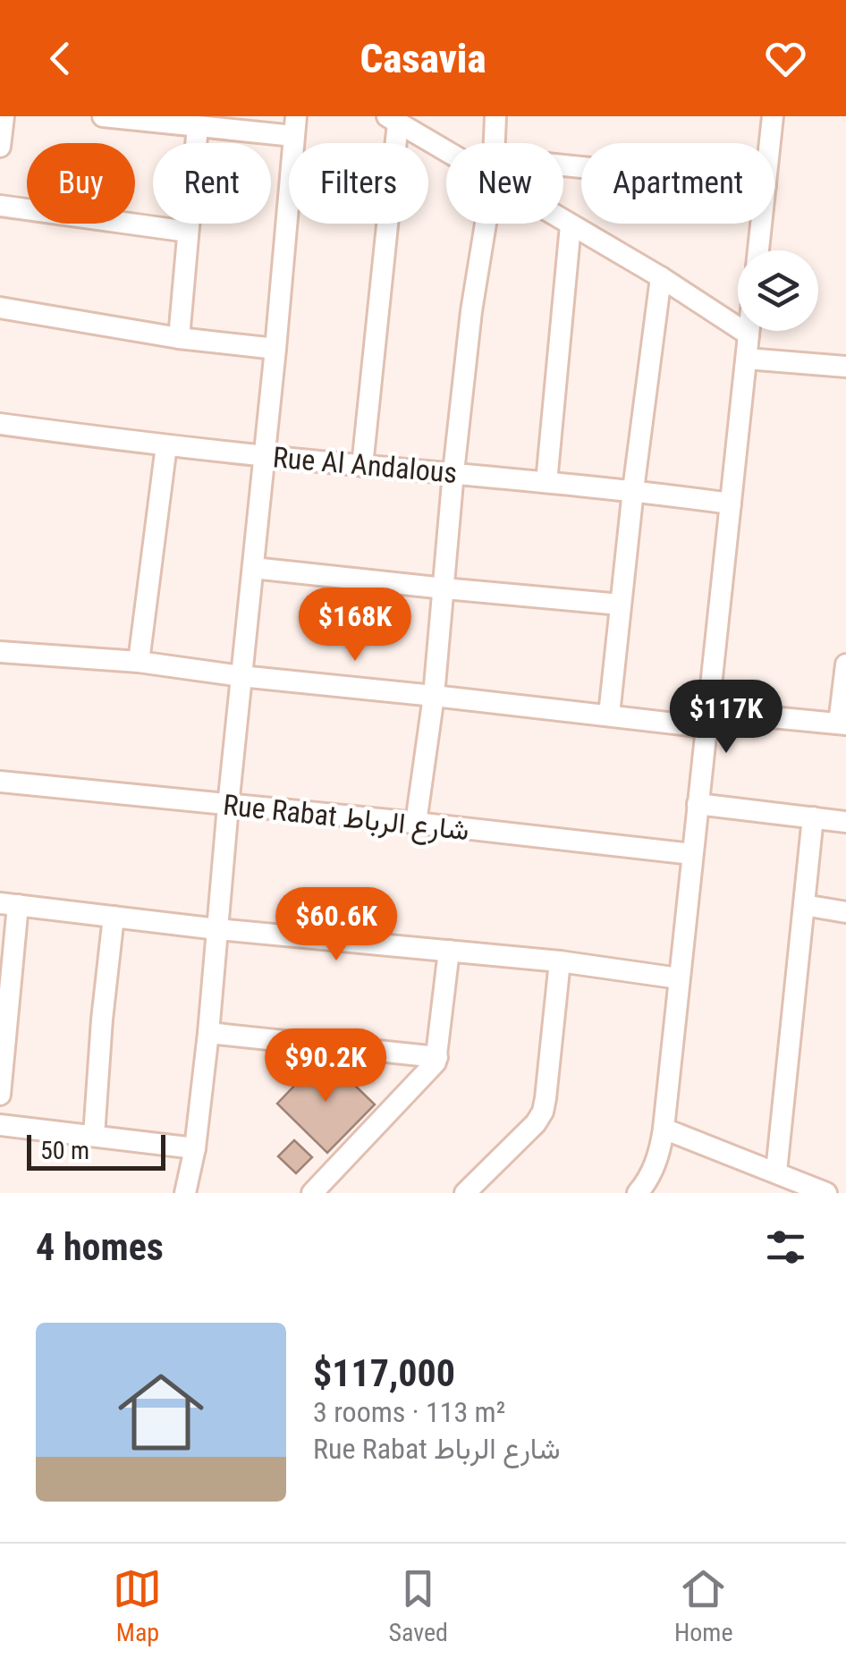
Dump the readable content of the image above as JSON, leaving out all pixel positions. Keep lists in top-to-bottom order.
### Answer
{
  "streets": {
    "street": ["Rue Al Andalous", "Rue Rabat شارع الرباط"]
  },
  "scale_bar": "50 m",
  "page": {
    "header": "Casavia",
    "chip": [
      "Buy",
      "Rent",
      "Filters",
      "New",
      "Apartment"
    ],
    "price": [
      "$168K",
      "$117K",
      "$60.6K",
      "$90.2K"
    ],
    "scale": "50 m",
    "heading": "4 homes",
    "list": [
      {
        "name": "$117,000",
        "note": "3 rooms · 113 m² · Rue Rabat شارع الرباط"
      }
    ],
    "tabs": ["Map", "Saved", "Home"]
  }
}
